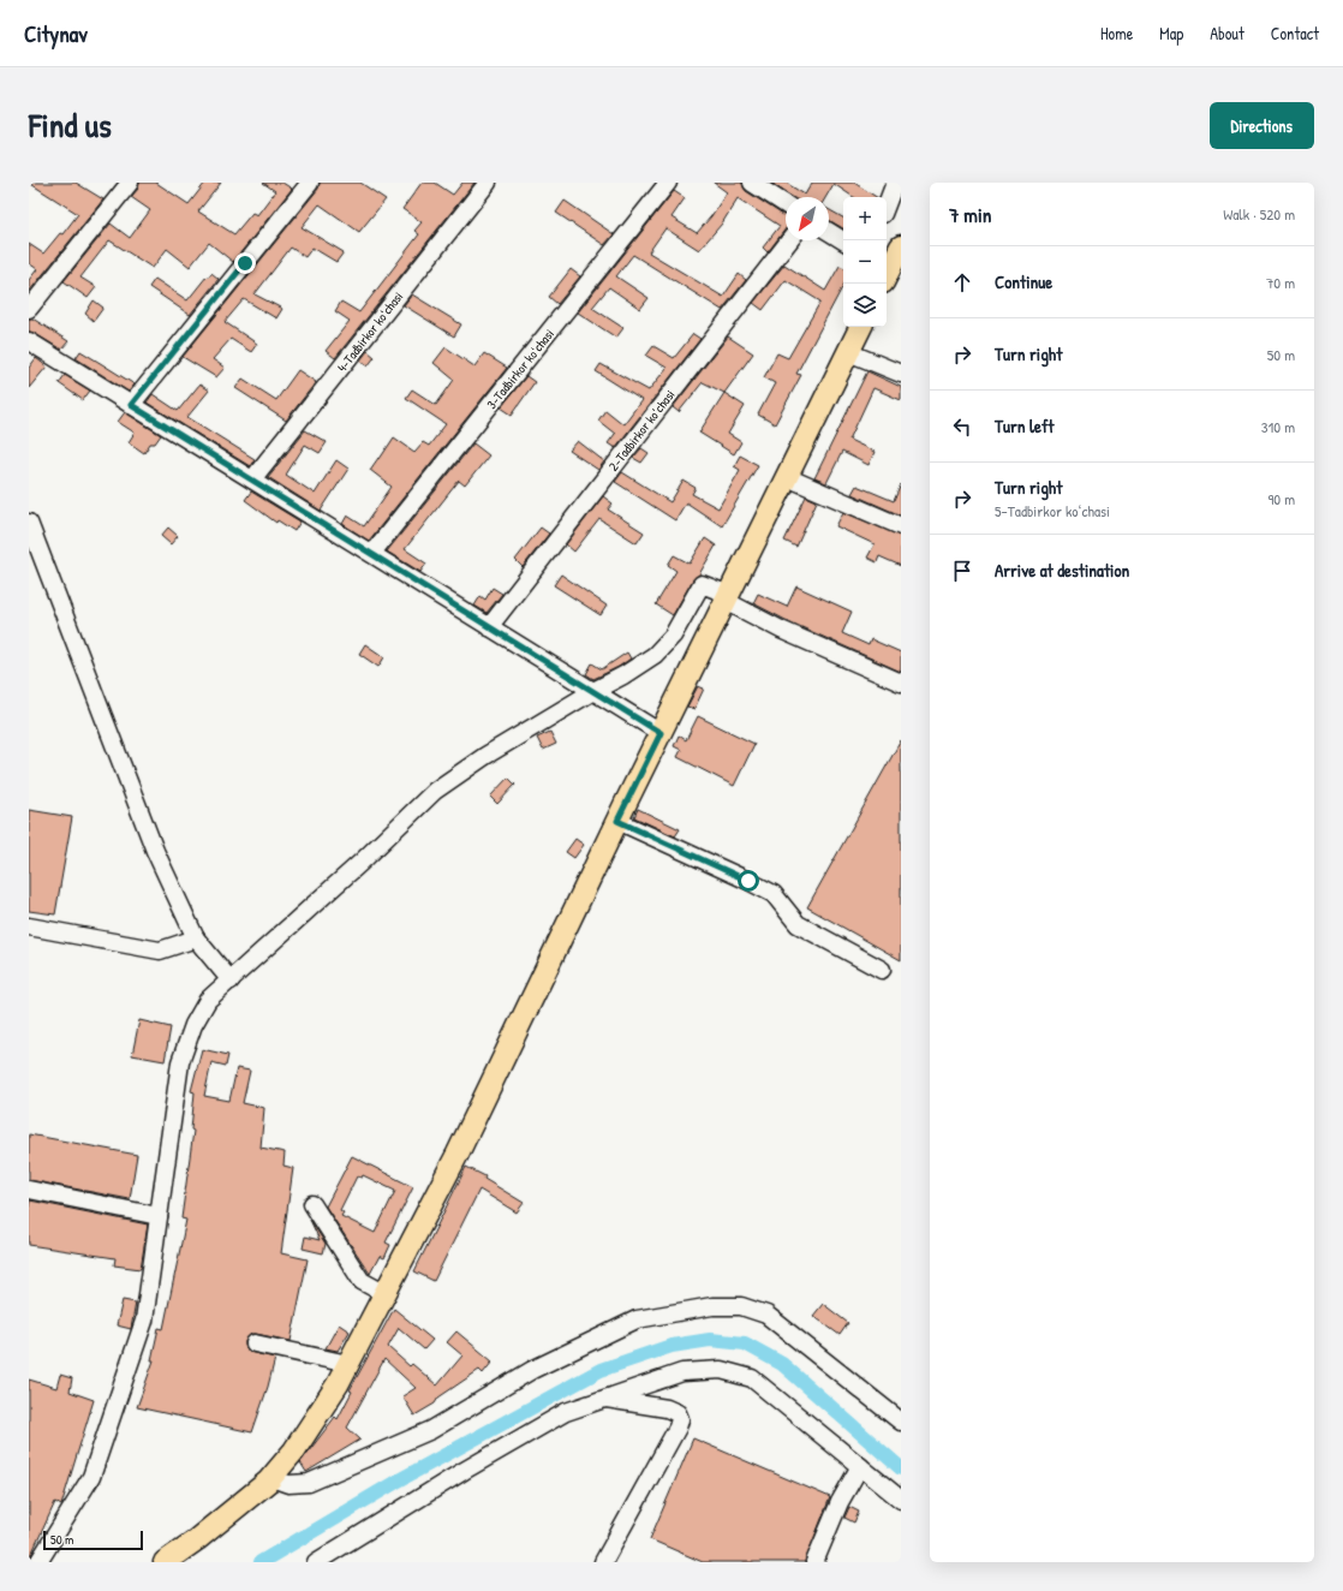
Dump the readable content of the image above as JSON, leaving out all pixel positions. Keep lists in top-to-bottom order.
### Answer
{
  "streets": {
    "street": ["4-Tadbirkor koʻchasi", "3-Tadbirkor koʻchasi", "2-Tadbirkor koʻchasi"]
  },
  "scale_bar": "50 m",
  "north": "bottom left",
  "page": {
    "header": "Citynav",
    "nav": [
      "Home",
      "Map",
      "About",
      "Contact"
    ],
    "title": "Find us",
    "buttons": "Directions",
    "heading": ["7 min", "Walk · 520 m"],
    "map_buttons": ["+", "−"],
    "list": [
      ["Continue", "70 m"],
      ["Turn right", "50 m"],
      ["Turn left", "310 m"],
      ["Turn right", "5-Tadbirkor koʻchasi", "90 m"],
      "Arrive at destination"
    ],
    "scale": "50 m"
  }
}
